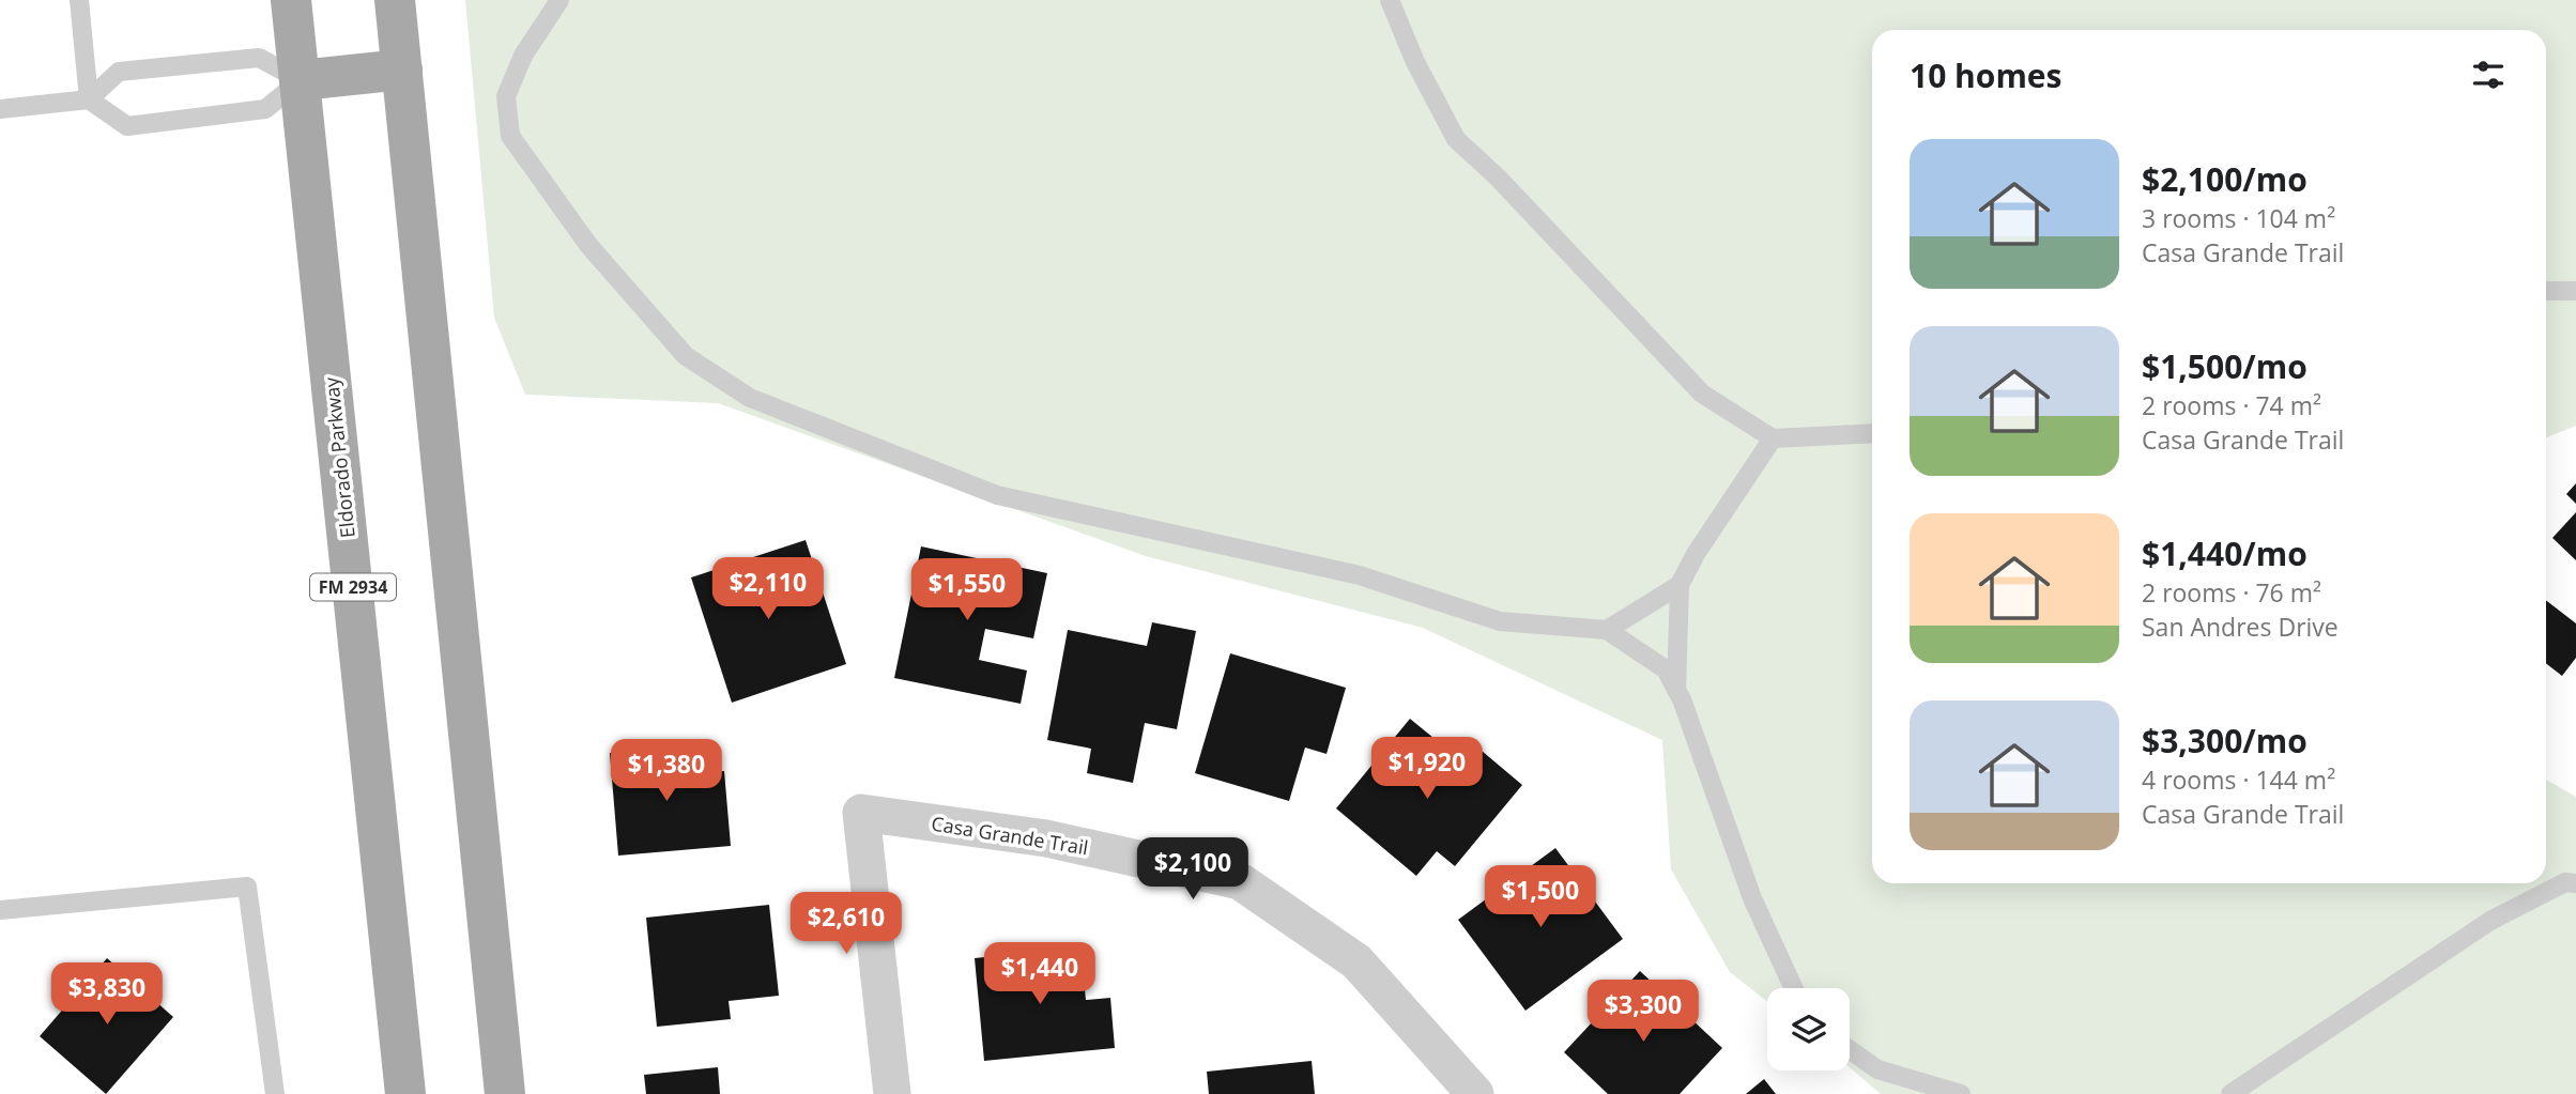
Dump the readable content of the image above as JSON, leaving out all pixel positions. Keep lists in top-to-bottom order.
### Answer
{
  "streets": {
    "main road": ["Eldorado Parkway", "FM 2934"],
    "street": ["Casa Grande Trail"]
  },
  "page": {
    "heading": "10 homes",
    "list": [
      {
        "name": "$2,100/mo",
        "note": "3 rooms · 104 m² · Casa Grande Trail"
      },
      {
        "name": "$1,500/mo",
        "note": "2 rooms · 74 m² · Casa Grande Trail"
      },
      {
        "name": "$1,440/mo",
        "note": "2 rooms · 76 m² · San Andres Drive"
      },
      {
        "name": "$3,300/mo",
        "note": "4 rooms · 144 m² · Casa Grande Trail"
      }
    ],
    "price": [
      "$2,110",
      "$1,550",
      "$1,920",
      "$1,380",
      "$2,100",
      "$1,500",
      "$2,610",
      "$1,440",
      "$3,830",
      "$3,300"
    ]
  }
}
